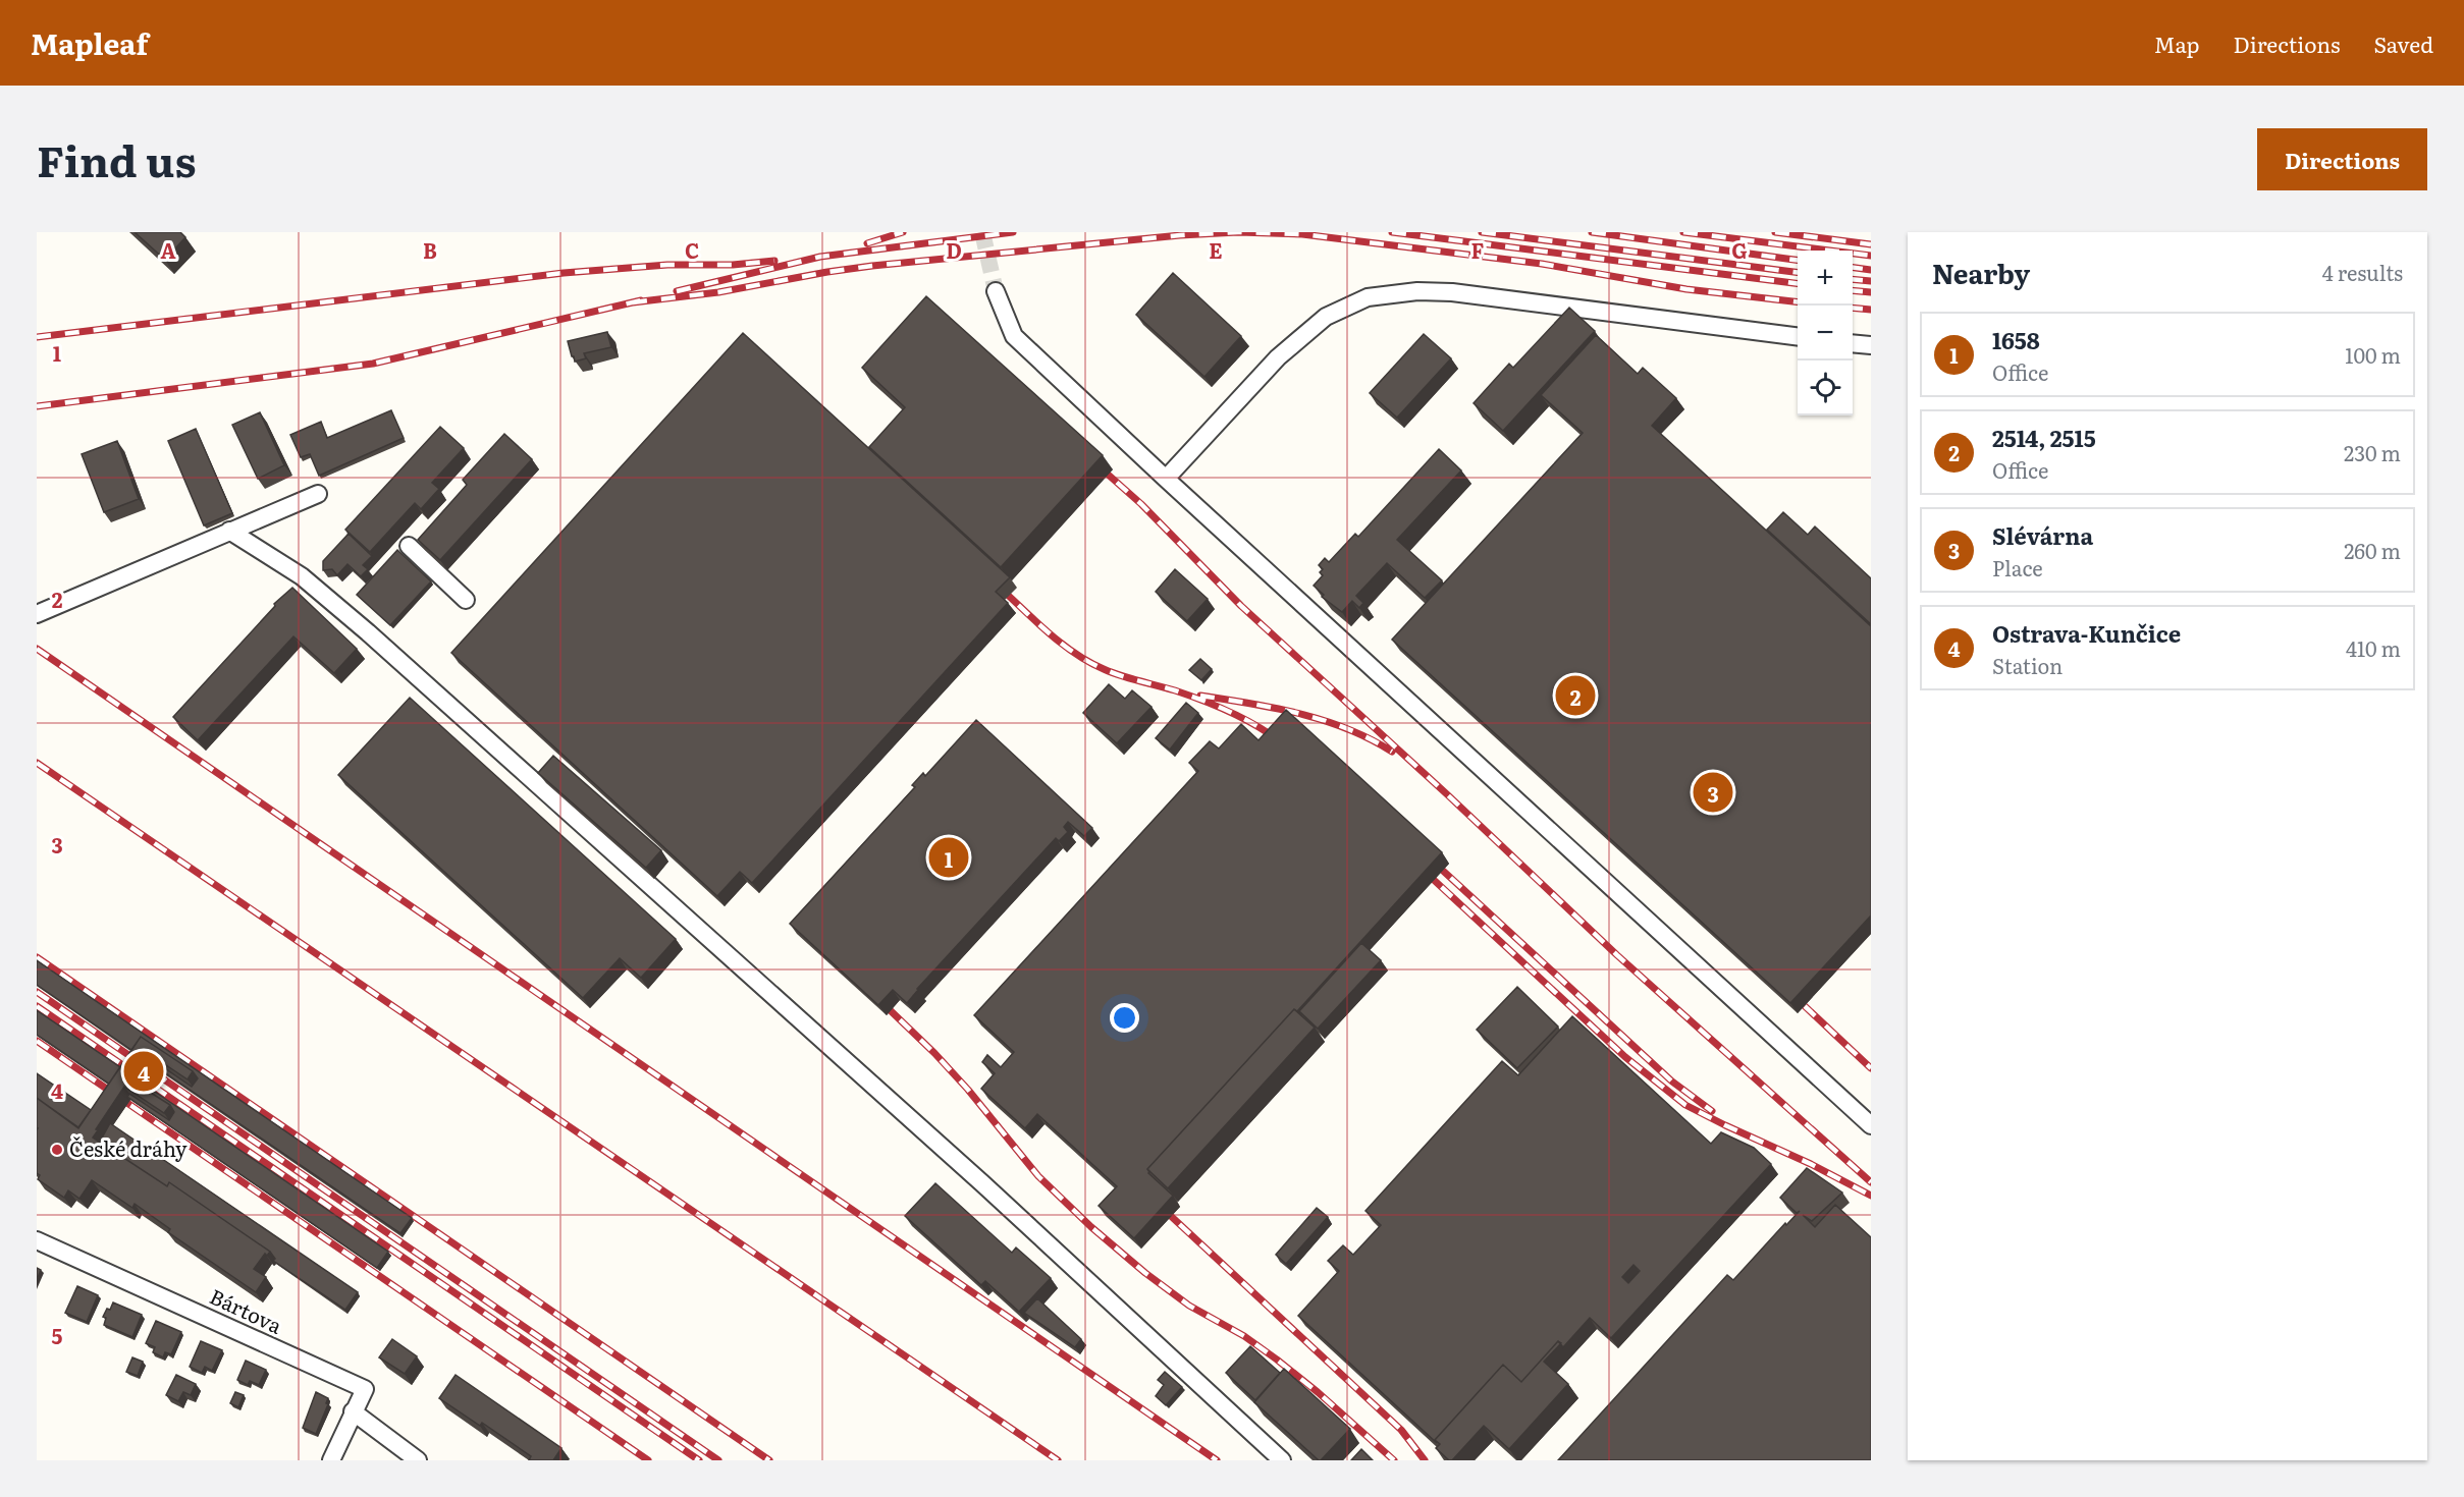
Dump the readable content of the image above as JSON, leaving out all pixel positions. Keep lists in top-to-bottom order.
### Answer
{
  "streets": {
    "street": ["Bártova"]
  },
  "places": ["České dráhy"],
  "page": {
    "header": "Mapleaf",
    "nav": ["Map", "Directions", "Saved"],
    "title": "Find us",
    "buttons": "Directions",
    "heading": ["Nearby", "4 results"],
    "map_buttons": ["+", "−"],
    "list": [
      {
        "mark": "1",
        "name": "1658",
        "note": "Office",
        "value": "100 m"
      },
      {
        "mark": "2",
        "name": "2514, 2515",
        "note": "Office",
        "value": "230 m"
      },
      {
        "mark": "3",
        "name": "Slévárna",
        "note": "Place",
        "value": "260 m"
      },
      {
        "mark": "4",
        "name": "Ostrava-Kunčice",
        "note": "Station",
        "value": "410 m"
      }
    ],
    "pins": [
      "2",
      "3",
      "1",
      "4"
    ]
  },
  "grid": {
    "columns": [
      "A",
      "B",
      "C",
      "D",
      "E",
      "F",
      "G"
    ],
    "rows": [
      "1",
      "2",
      "3",
      "4",
      "5"
    ]
  }
}
